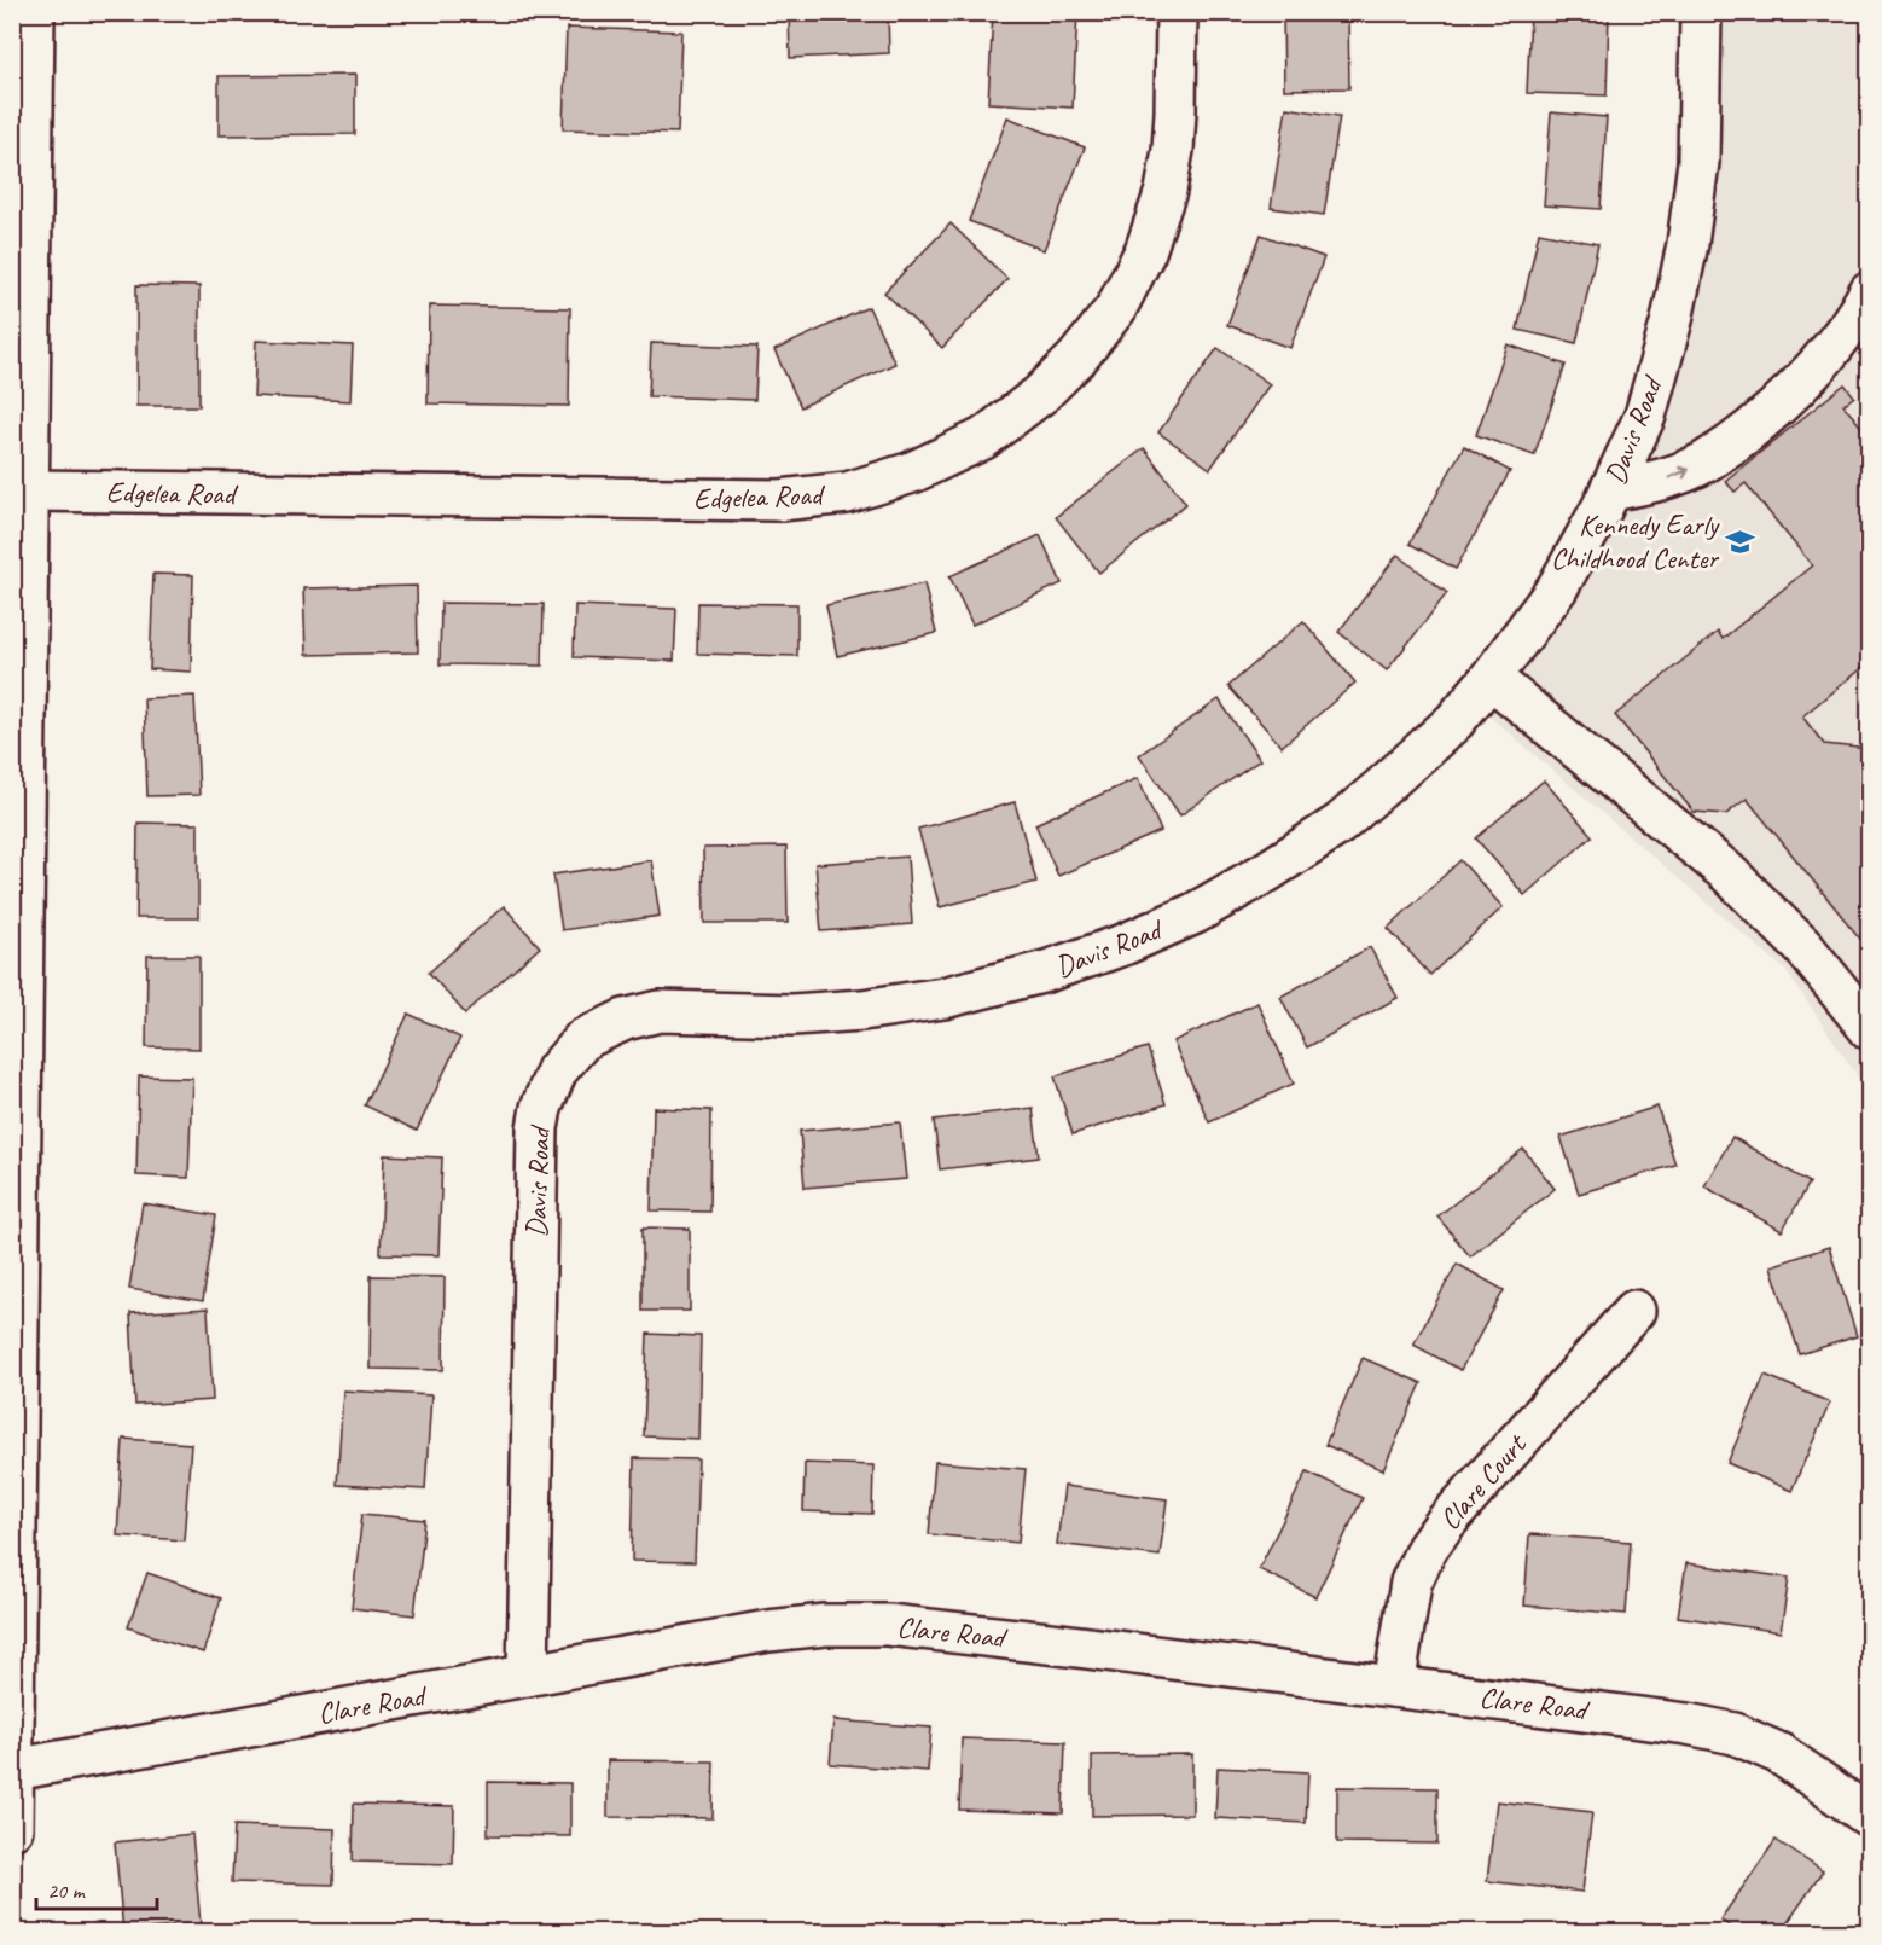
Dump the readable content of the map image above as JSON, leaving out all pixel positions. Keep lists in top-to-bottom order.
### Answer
{
  "streets": {
    "street": [
      "Davis Road",
      "Edgelea Road",
      "Clare Court",
      "Clare Road"
    ]
  },
  "crossings": [
    ["Davis Road", "Clare Road"],
    ["Clare Court", "Clare Road"]
  ],
  "places": {
    "school or university": ["Kennedy Early Childhood Center"]
  },
  "scale_bar": "20 m"
}
